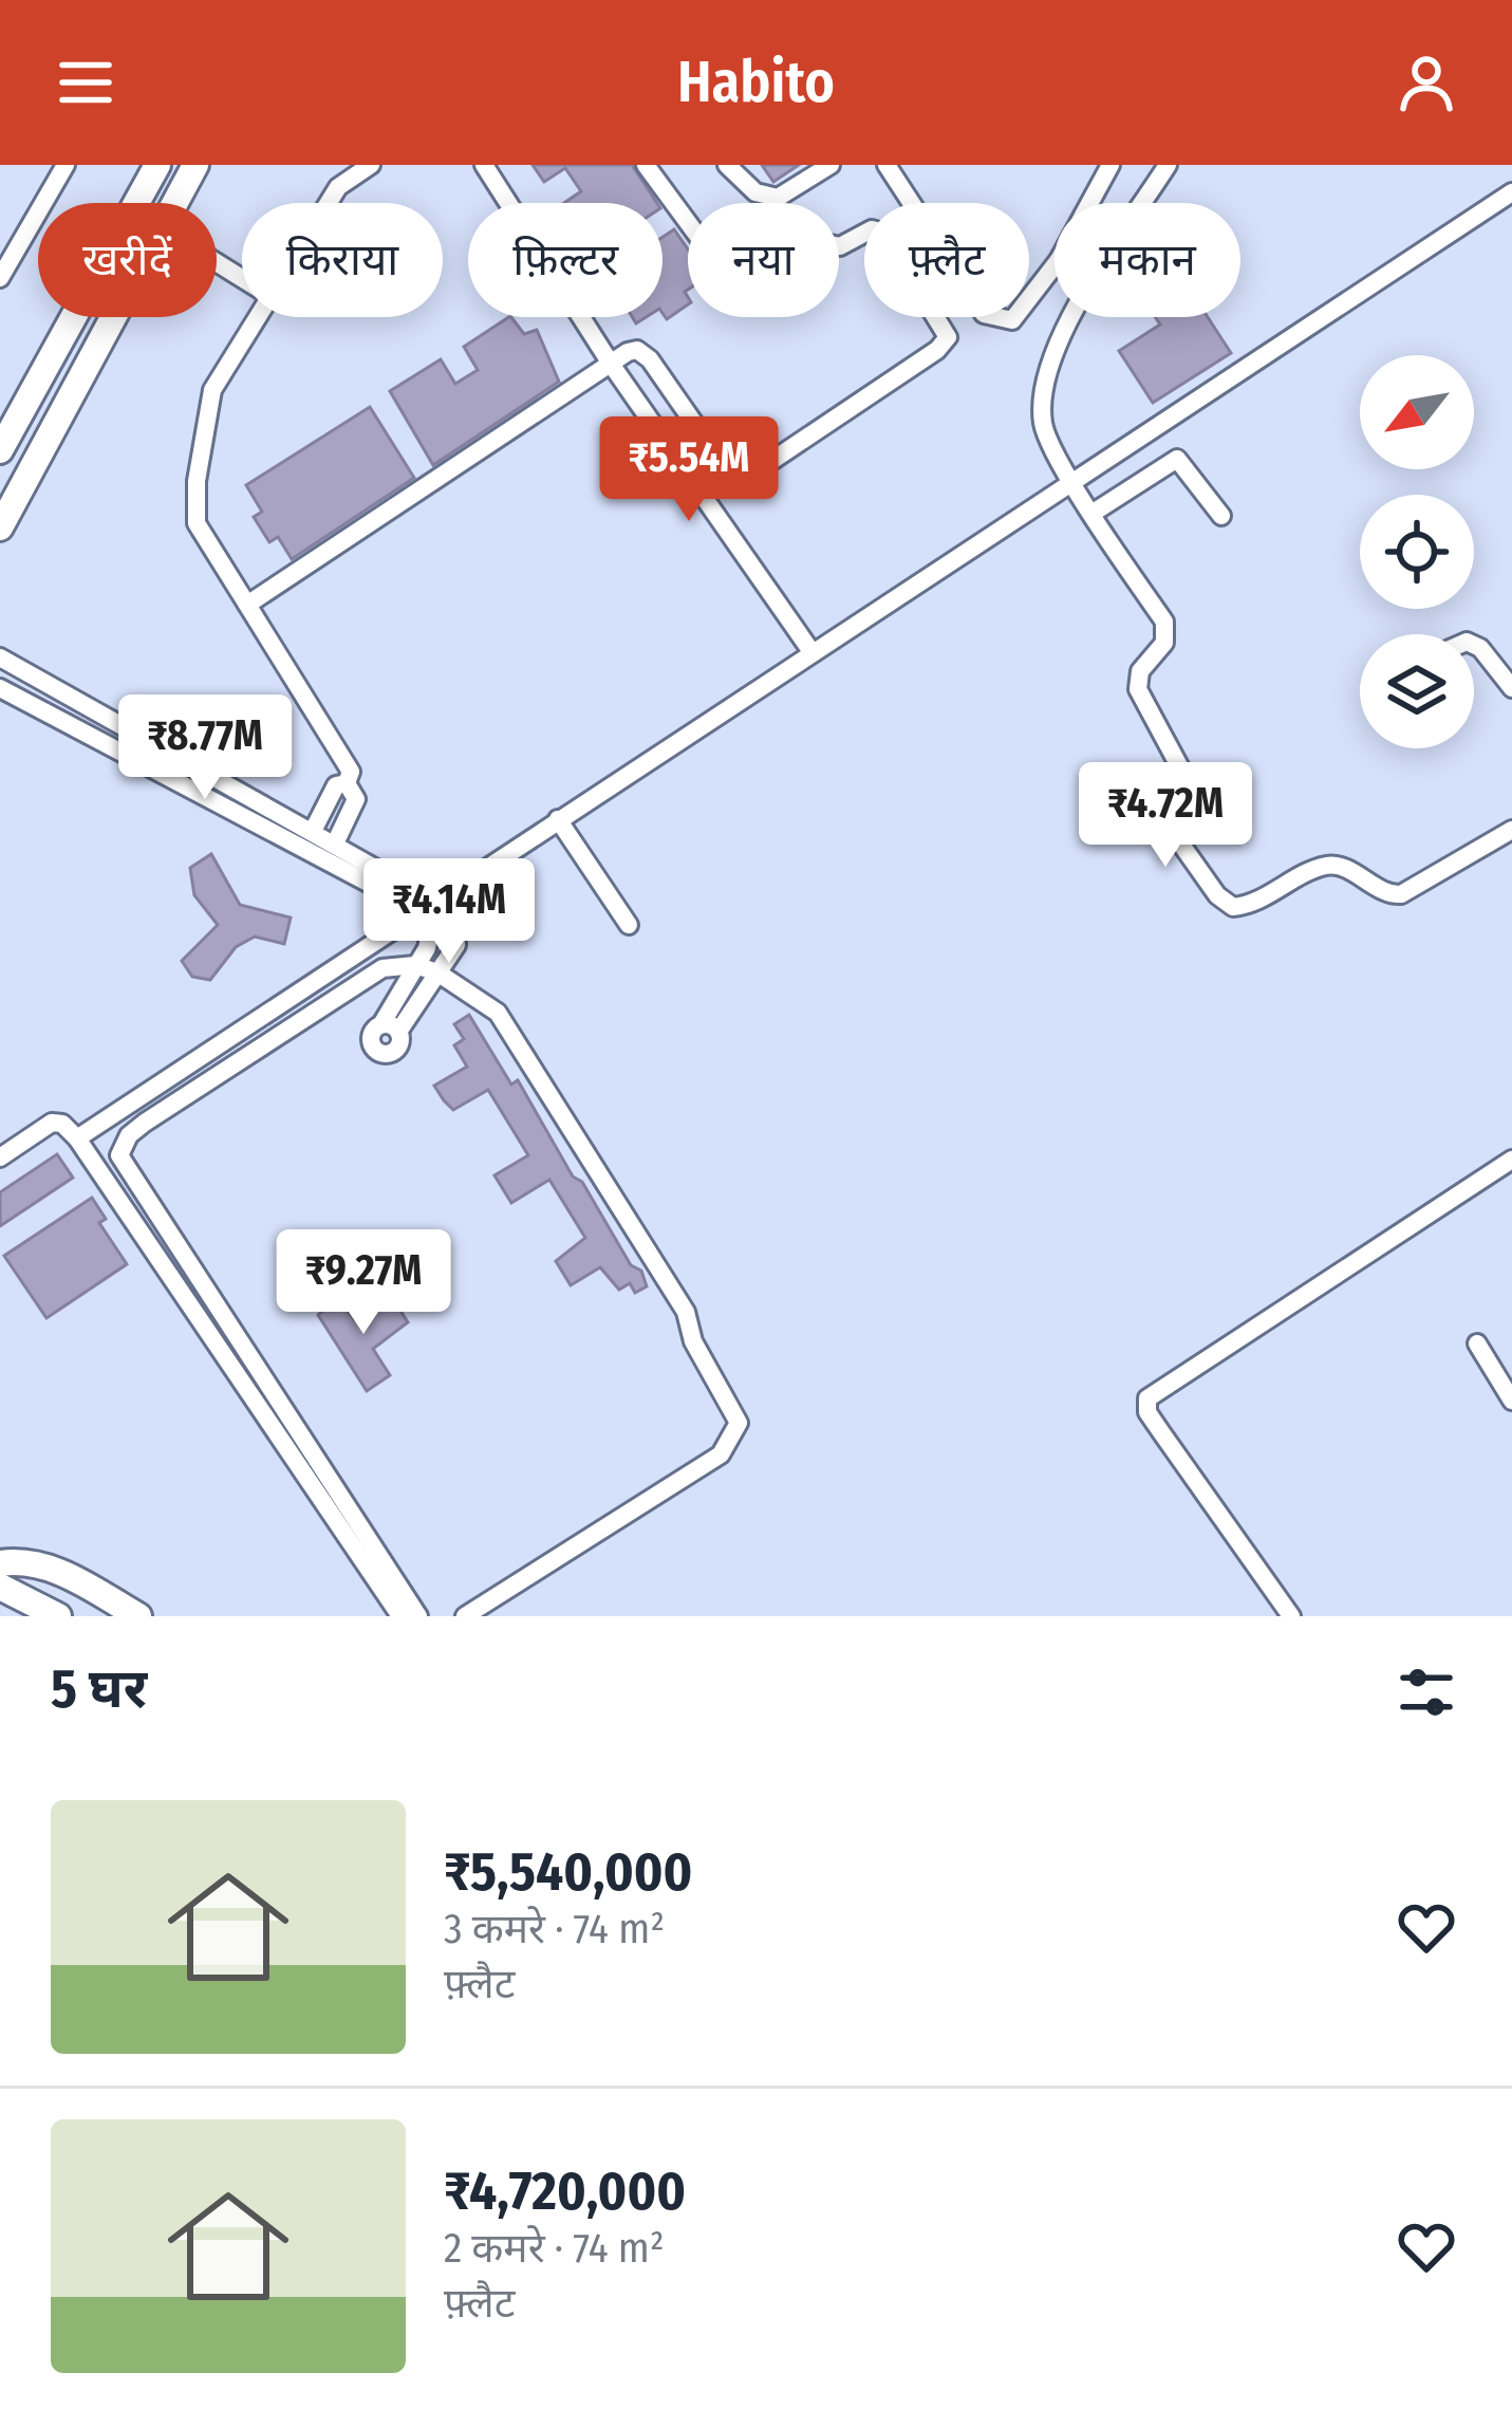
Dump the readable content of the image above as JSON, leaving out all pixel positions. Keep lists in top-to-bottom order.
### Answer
{
  "north": "bottom left",
  "page": {
    "header": "Habito",
    "chip": [
      "खरीदें",
      "किराया",
      "फ़िल्टर",
      "नया",
      "फ़्लैट",
      "मकान"
    ],
    "price": [
      "₹5.54M",
      "₹8.77M",
      "₹4.72M",
      "₹4.14M",
      "₹9.27M"
    ],
    "heading": "5 घर",
    "list": [
      {
        "name": "₹5,540,000",
        "note": "3 कमरे · 74 m² · फ़्लैट"
      },
      {
        "name": "₹4,720,000",
        "note": "2 कमरे · 74 m² · फ़्लैट"
      }
    ]
  }
}
